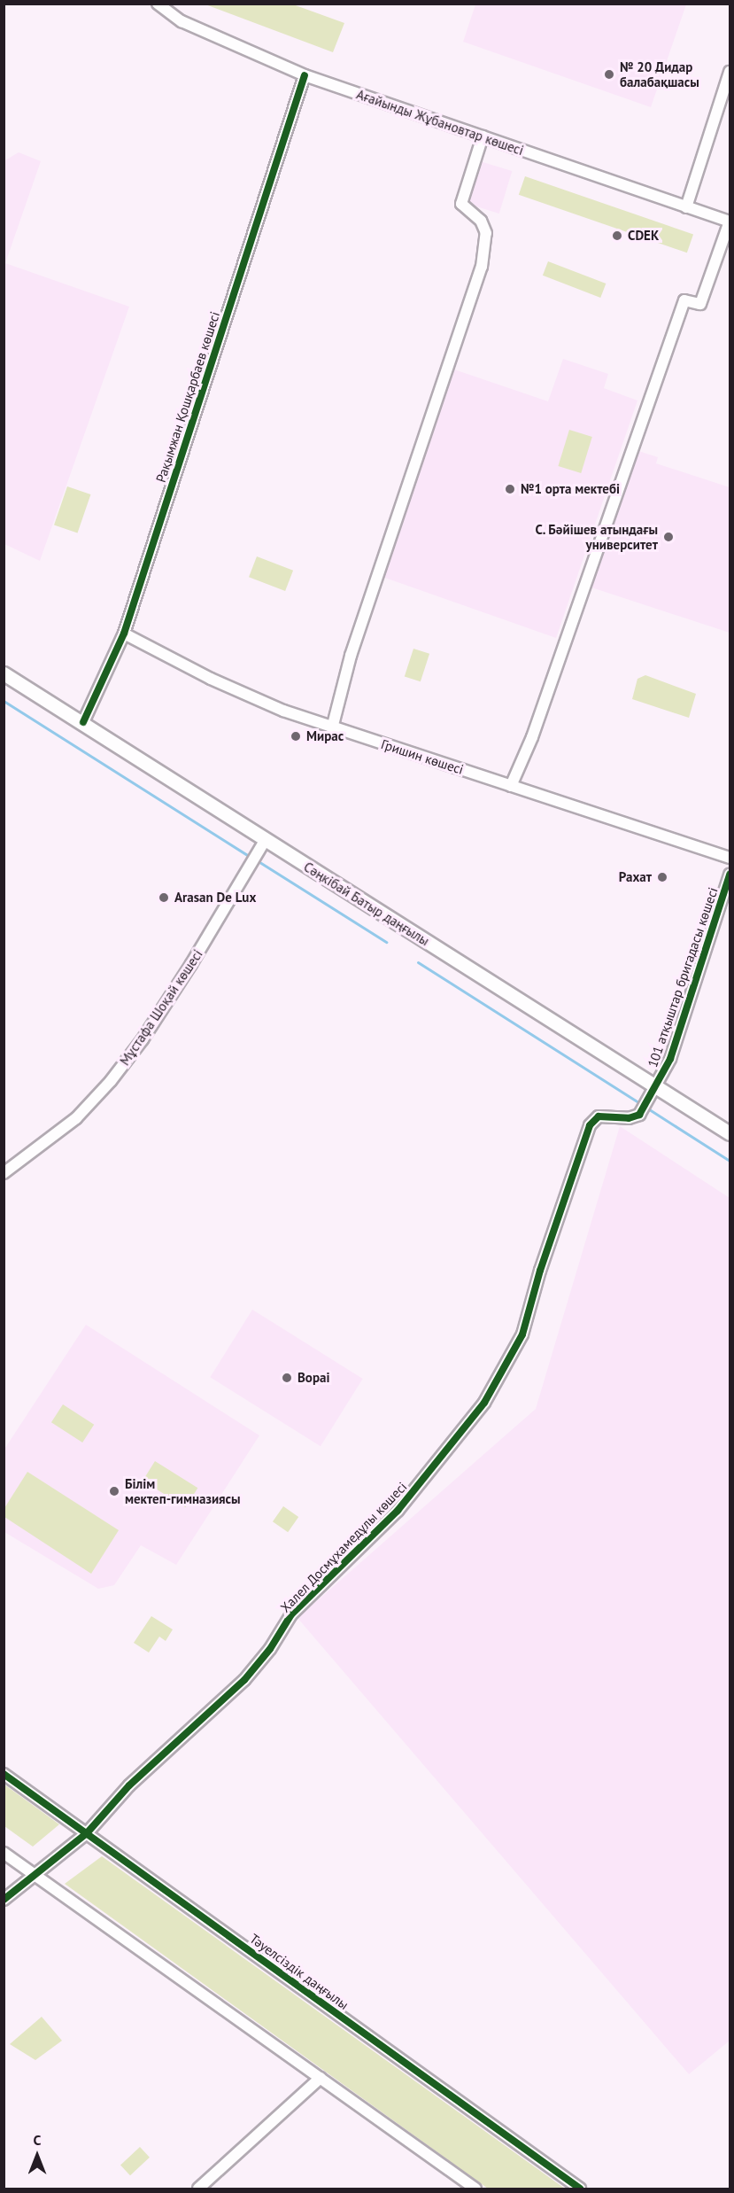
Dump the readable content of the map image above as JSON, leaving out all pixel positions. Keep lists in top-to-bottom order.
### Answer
{
  "streets": {
    "main road": ["Сәңкібай Батыр даңғылы"],
    "street": [
      "Ағайынды Жұбановтар көшесі",
      "Рақымжан Қошқарбаев көшесі",
      "Гришин көшесі",
      "101 атқыштар бригадасы көшесі",
      "Мұстафа Шоқай көшесі",
      "Халел Досмұхамедұлы көшесі",
      "Тәуелсіздік даңғылы"
    ]
  },
  "crossings": [
    ["Ағайынды Жұбановтар көшесі", "Рақымжан Қошқарбаев көшесі"],
    ["Рақымжан Қошқарбаев көшесі", "Гришин көшесі"],
    ["Рақымжан Қошқарбаев көшесі", "Сәңкібай Батыр даңғылы"],
    ["Сәңкібай Батыр даңғылы", "101 атқыштар бригадасы көшесі"],
    ["Сәңкібай Батыр даңғылы", "Мұстафа Шоқай көшесі"],
    ["Сәңкібай Батыр даңғылы", "Халел Досмұхамедұлы көшесі"],
    ["101 атқыштар бригадасы көшесі", "Халел Досмұхамедұлы көшесі"],
    ["Халел Досмұхамедұлы көшесі", "Тәуелсіздік даңғылы"]
  ],
  "places": [
    "№ 20 Дидар балабақшасы",
    "CDEK",
    "№1 орта мектебі",
    "С. Бәйішев атындағы университет",
    "Мирас",
    "Рахат",
    "Arasan De Lux",
    "Bopai",
    "Білім мектеп-гимназиясы"
  ],
  "north": "top"
}
